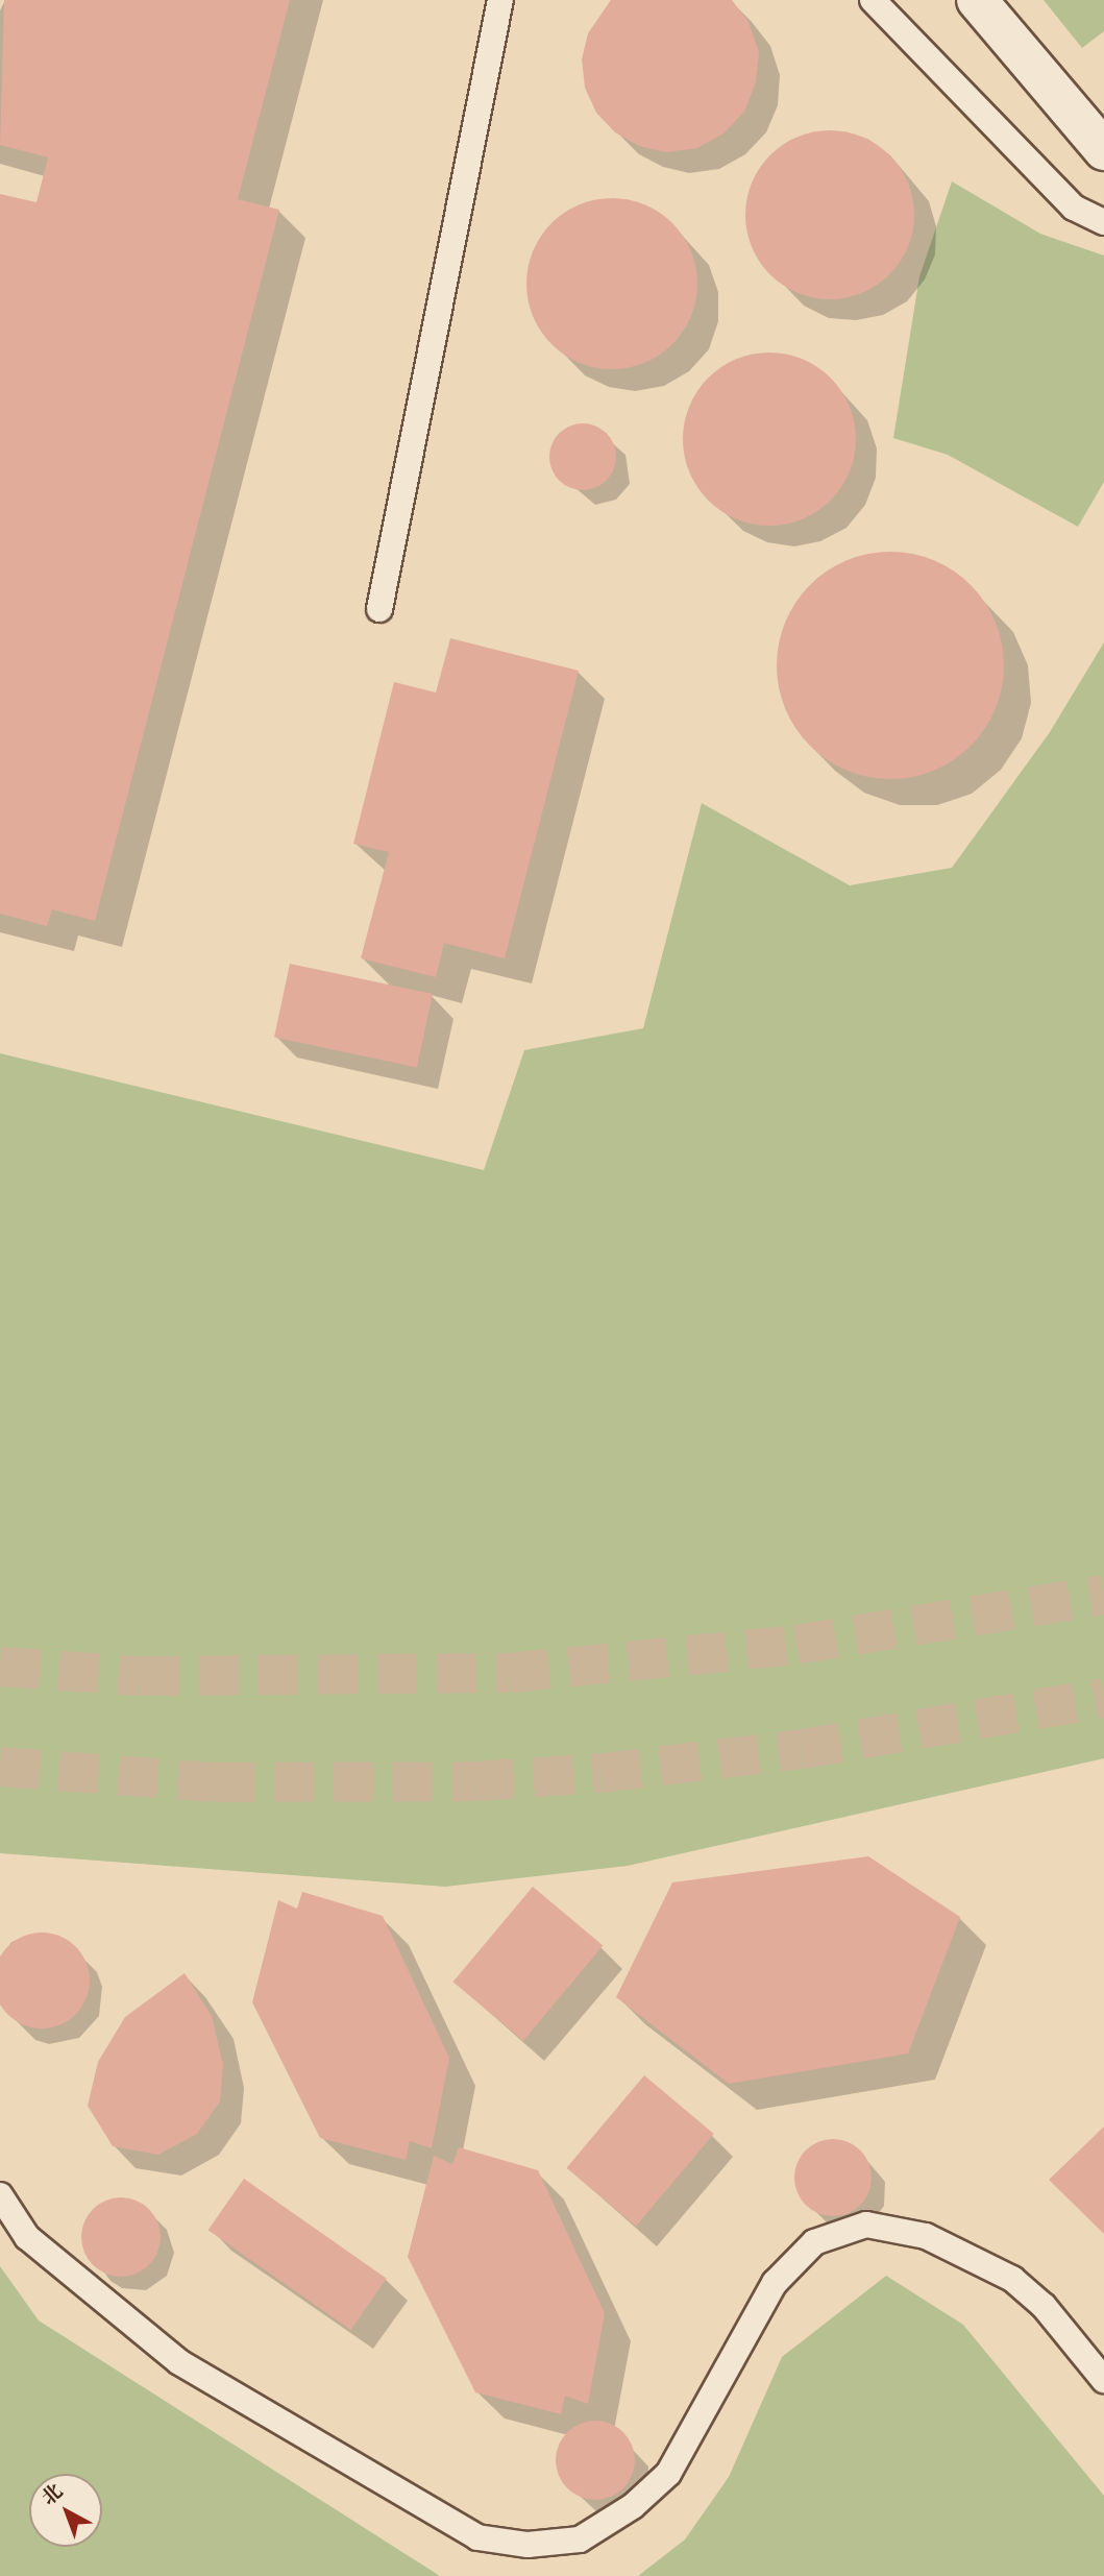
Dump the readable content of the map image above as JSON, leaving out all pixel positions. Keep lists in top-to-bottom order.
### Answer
{
  "north": "top left"
}
